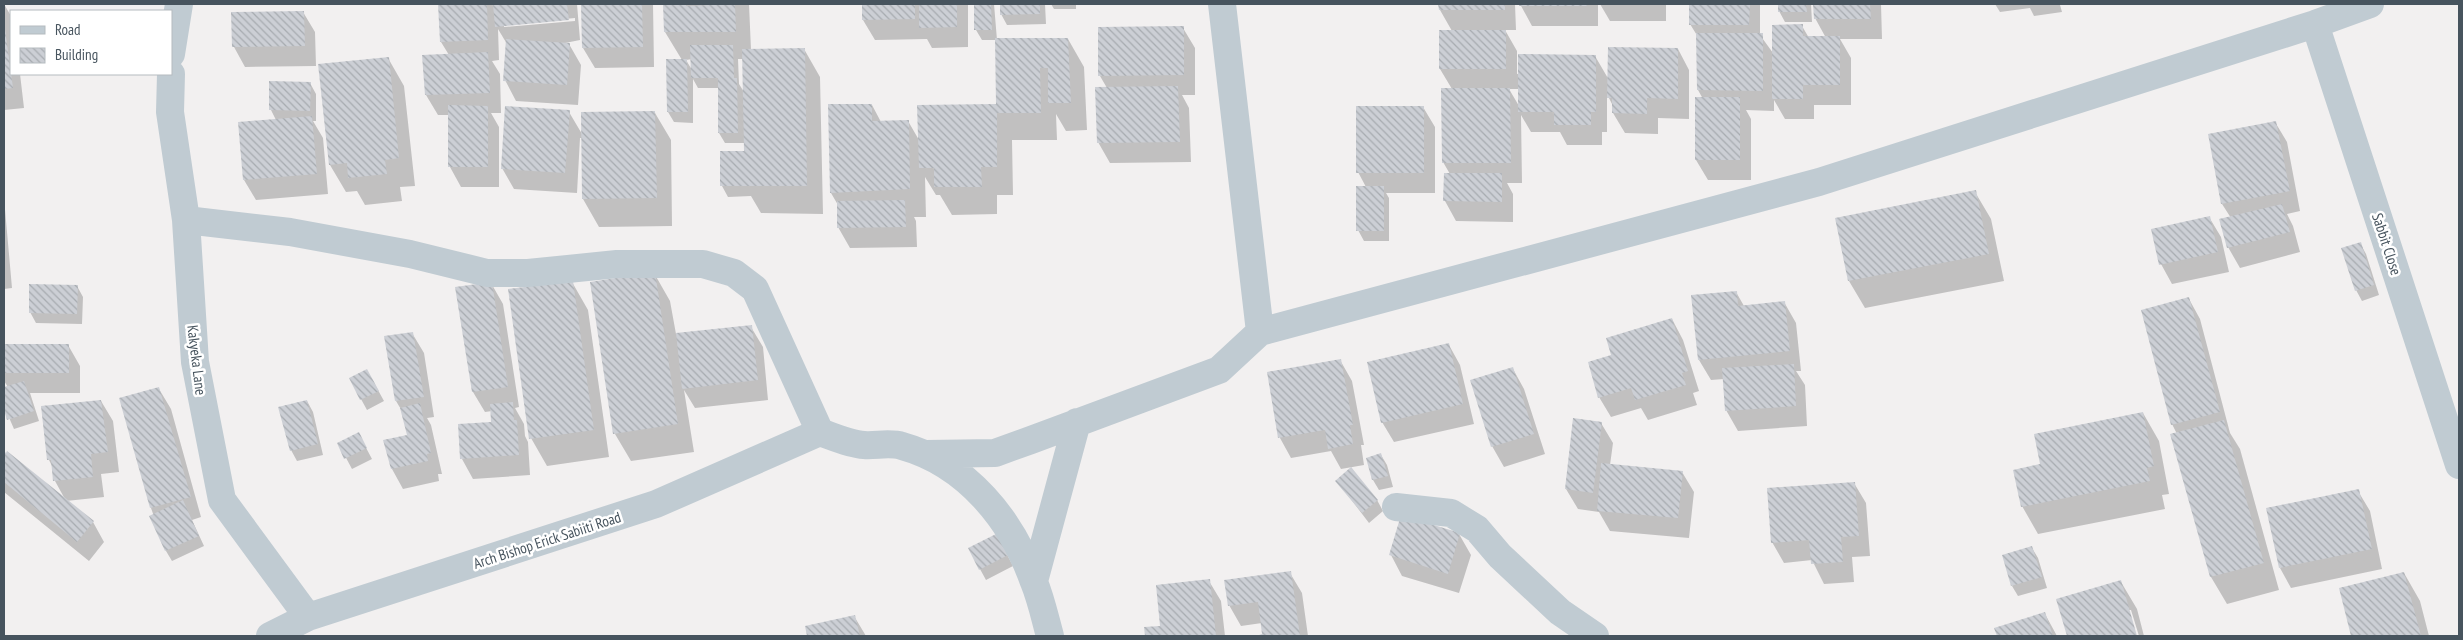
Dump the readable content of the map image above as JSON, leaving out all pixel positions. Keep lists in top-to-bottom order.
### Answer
{
  "streets": {
    "street": ["Sabbit Close", "Kakyeka Lane", "Arch Bishop Erick Sabiiti Road"]
  },
  "crossings": [
    ["Kakyeka Lane", "Arch Bishop Erick Sabiiti Road"]
  ],
  "legend": ["Road", "Building"]
}
